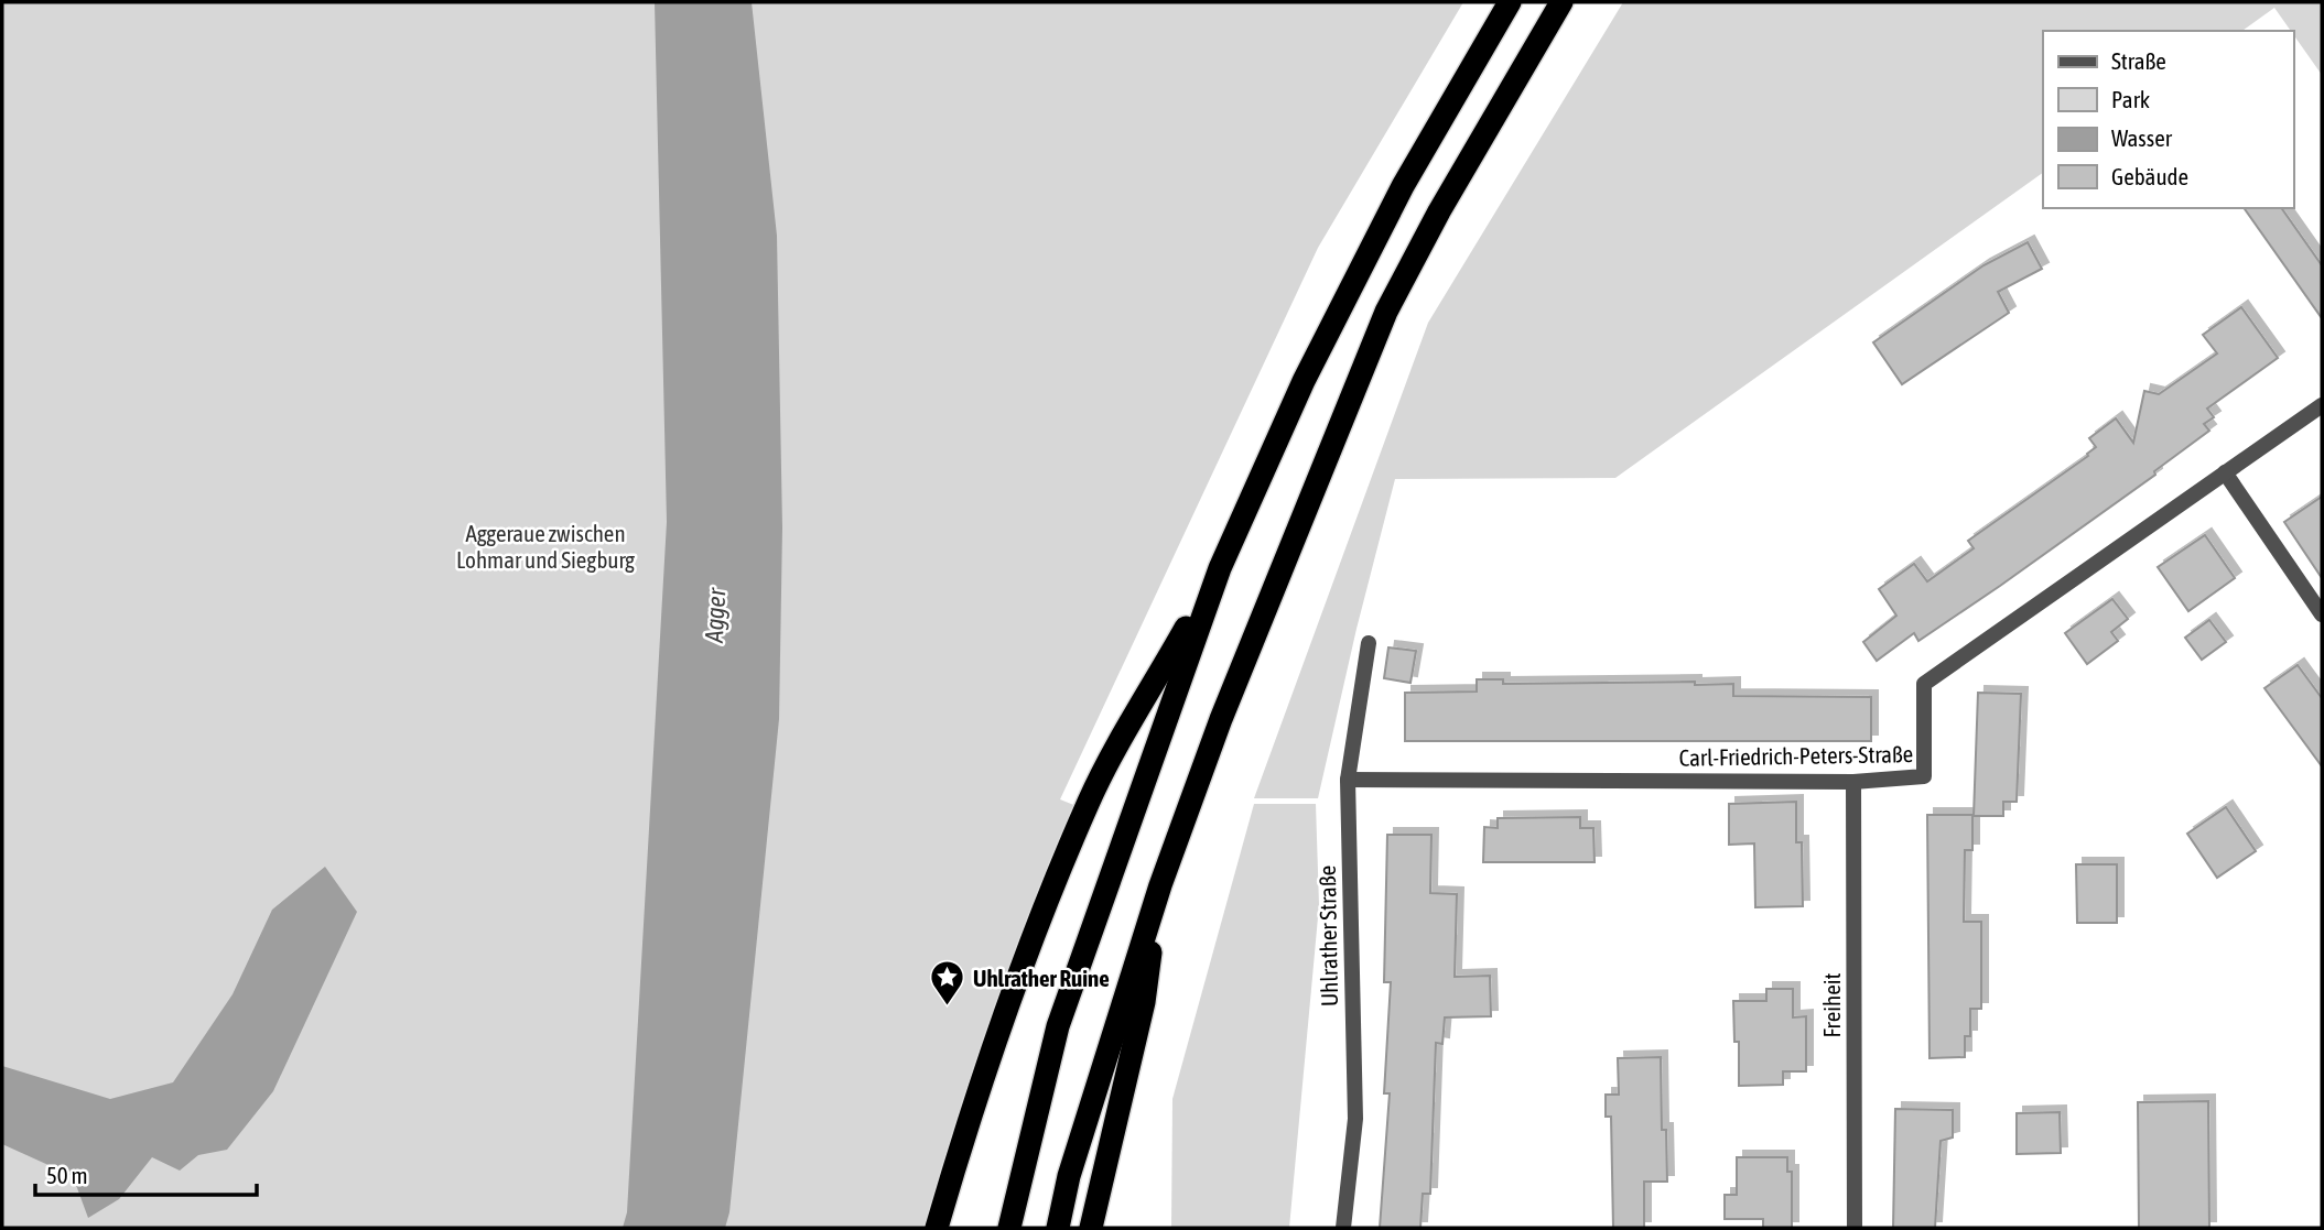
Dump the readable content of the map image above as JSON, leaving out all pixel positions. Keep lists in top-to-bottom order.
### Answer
{
  "streets": {
    "street": ["Carl-Friedrich-Peters-Straße", "Uhlrather Straße", "Freiheit"]
  },
  "crossings": [
    ["Carl-Friedrich-Peters-Straße", "Uhlrather Straße"],
    ["Carl-Friedrich-Peters-Straße", "Freiheit"]
  ],
  "water": ["Agger"],
  "parks": ["Aggeraue zwischen Lohmar und Siegburg"],
  "places": {
    "place": ["Uhlrather Ruine"]
  },
  "legend": [
    "Straße",
    "Park",
    "Wasser",
    "Gebäude"
  ],
  "scale_bar": "50 m"
}
